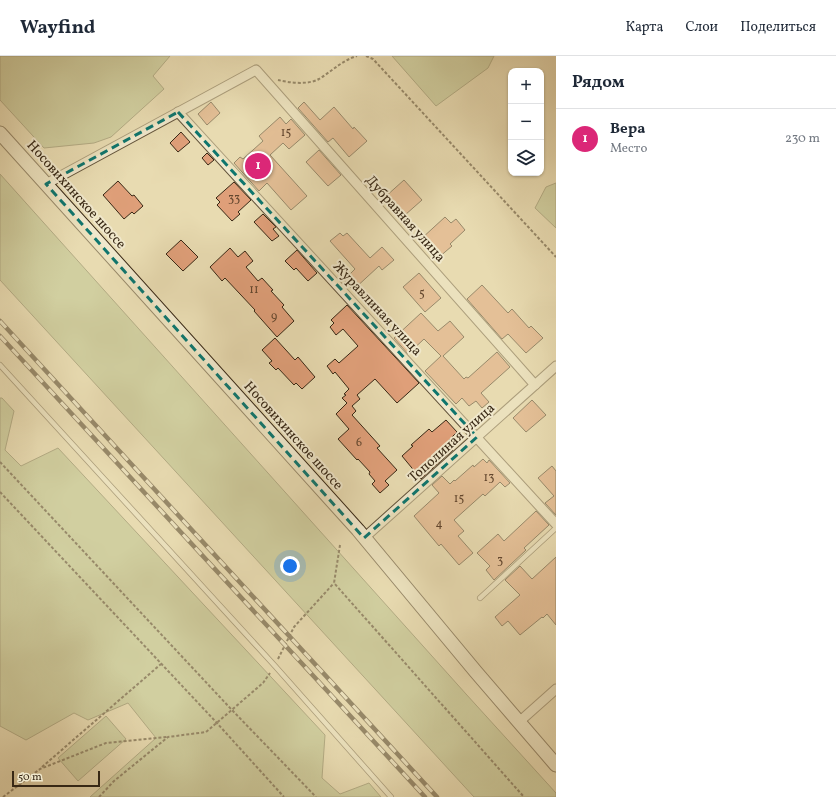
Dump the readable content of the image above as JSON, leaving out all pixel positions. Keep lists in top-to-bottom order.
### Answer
{
  "streets": {
    "main road": ["Носовихинское шоссе"],
    "street": ["Дубравная улица", "Журавлиная улица", "Тополиная улица"]
  },
  "crossings": [
    ["Носовихинское шоссе", "Тополиная улица"],
    ["Дубравная улица", "Тополиная улица"],
    ["Журавлиная улица", "Тополиная улица"]
  ],
  "house_numbers": [
    "15",
    "33",
    "11",
    "5",
    "9",
    "6",
    "13",
    "15",
    "4",
    "3"
  ],
  "scale_bar": "50 m",
  "page": {
    "header": "Wayfind",
    "nav": ["Карта", "Слои", "Поделиться"],
    "heading": "Рядом",
    "map_buttons": ["+", "−"],
    "list": [
      {
        "mark": "1",
        "name": "Вера",
        "note": "Место",
        "value": "230 m"
      }
    ],
    "pins": "1",
    "scale": "50 m"
  }
}
